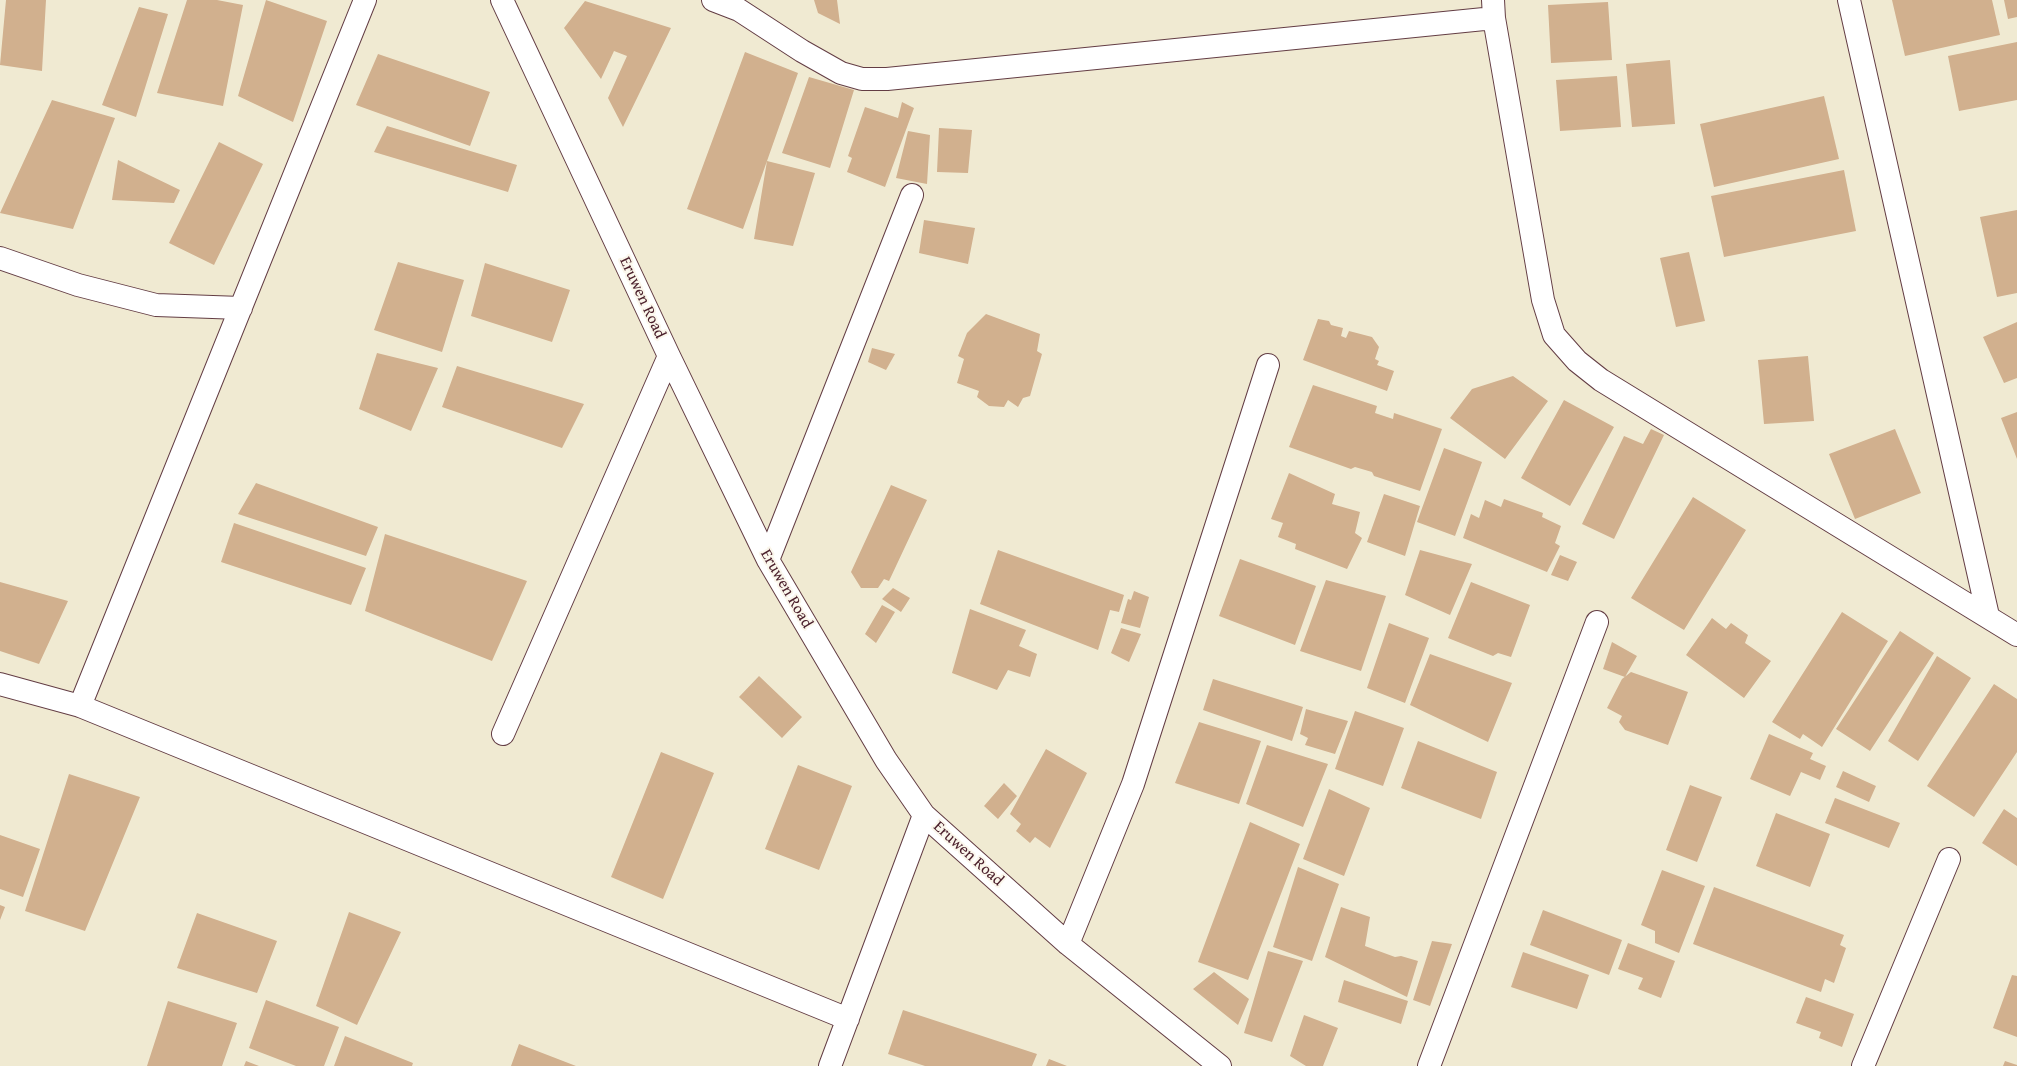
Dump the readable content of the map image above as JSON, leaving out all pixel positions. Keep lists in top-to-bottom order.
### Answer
{
  "streets": {
    "street": ["Eruwen Road"]
  }
}
